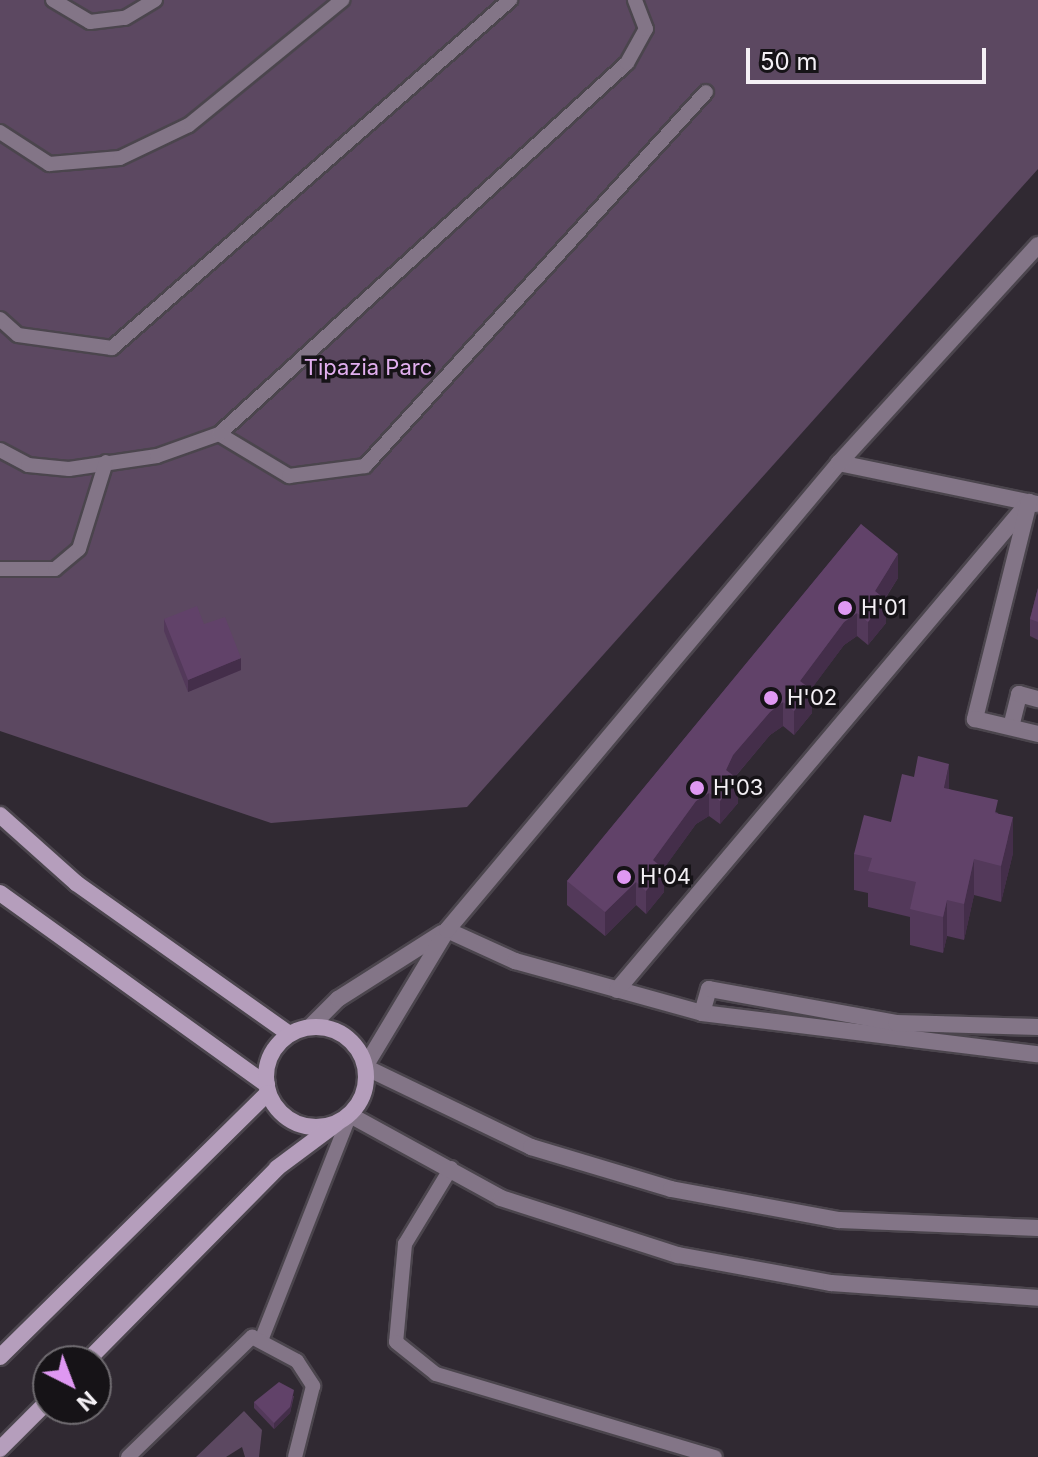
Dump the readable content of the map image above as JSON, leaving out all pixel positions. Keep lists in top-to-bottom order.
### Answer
{
  "parks": ["Tipazia Parc"],
  "places": [
    "H'01",
    "H'02",
    "H'03",
    "H'04"
  ],
  "scale_bar": "50 m",
  "north": "bottom right"
}
